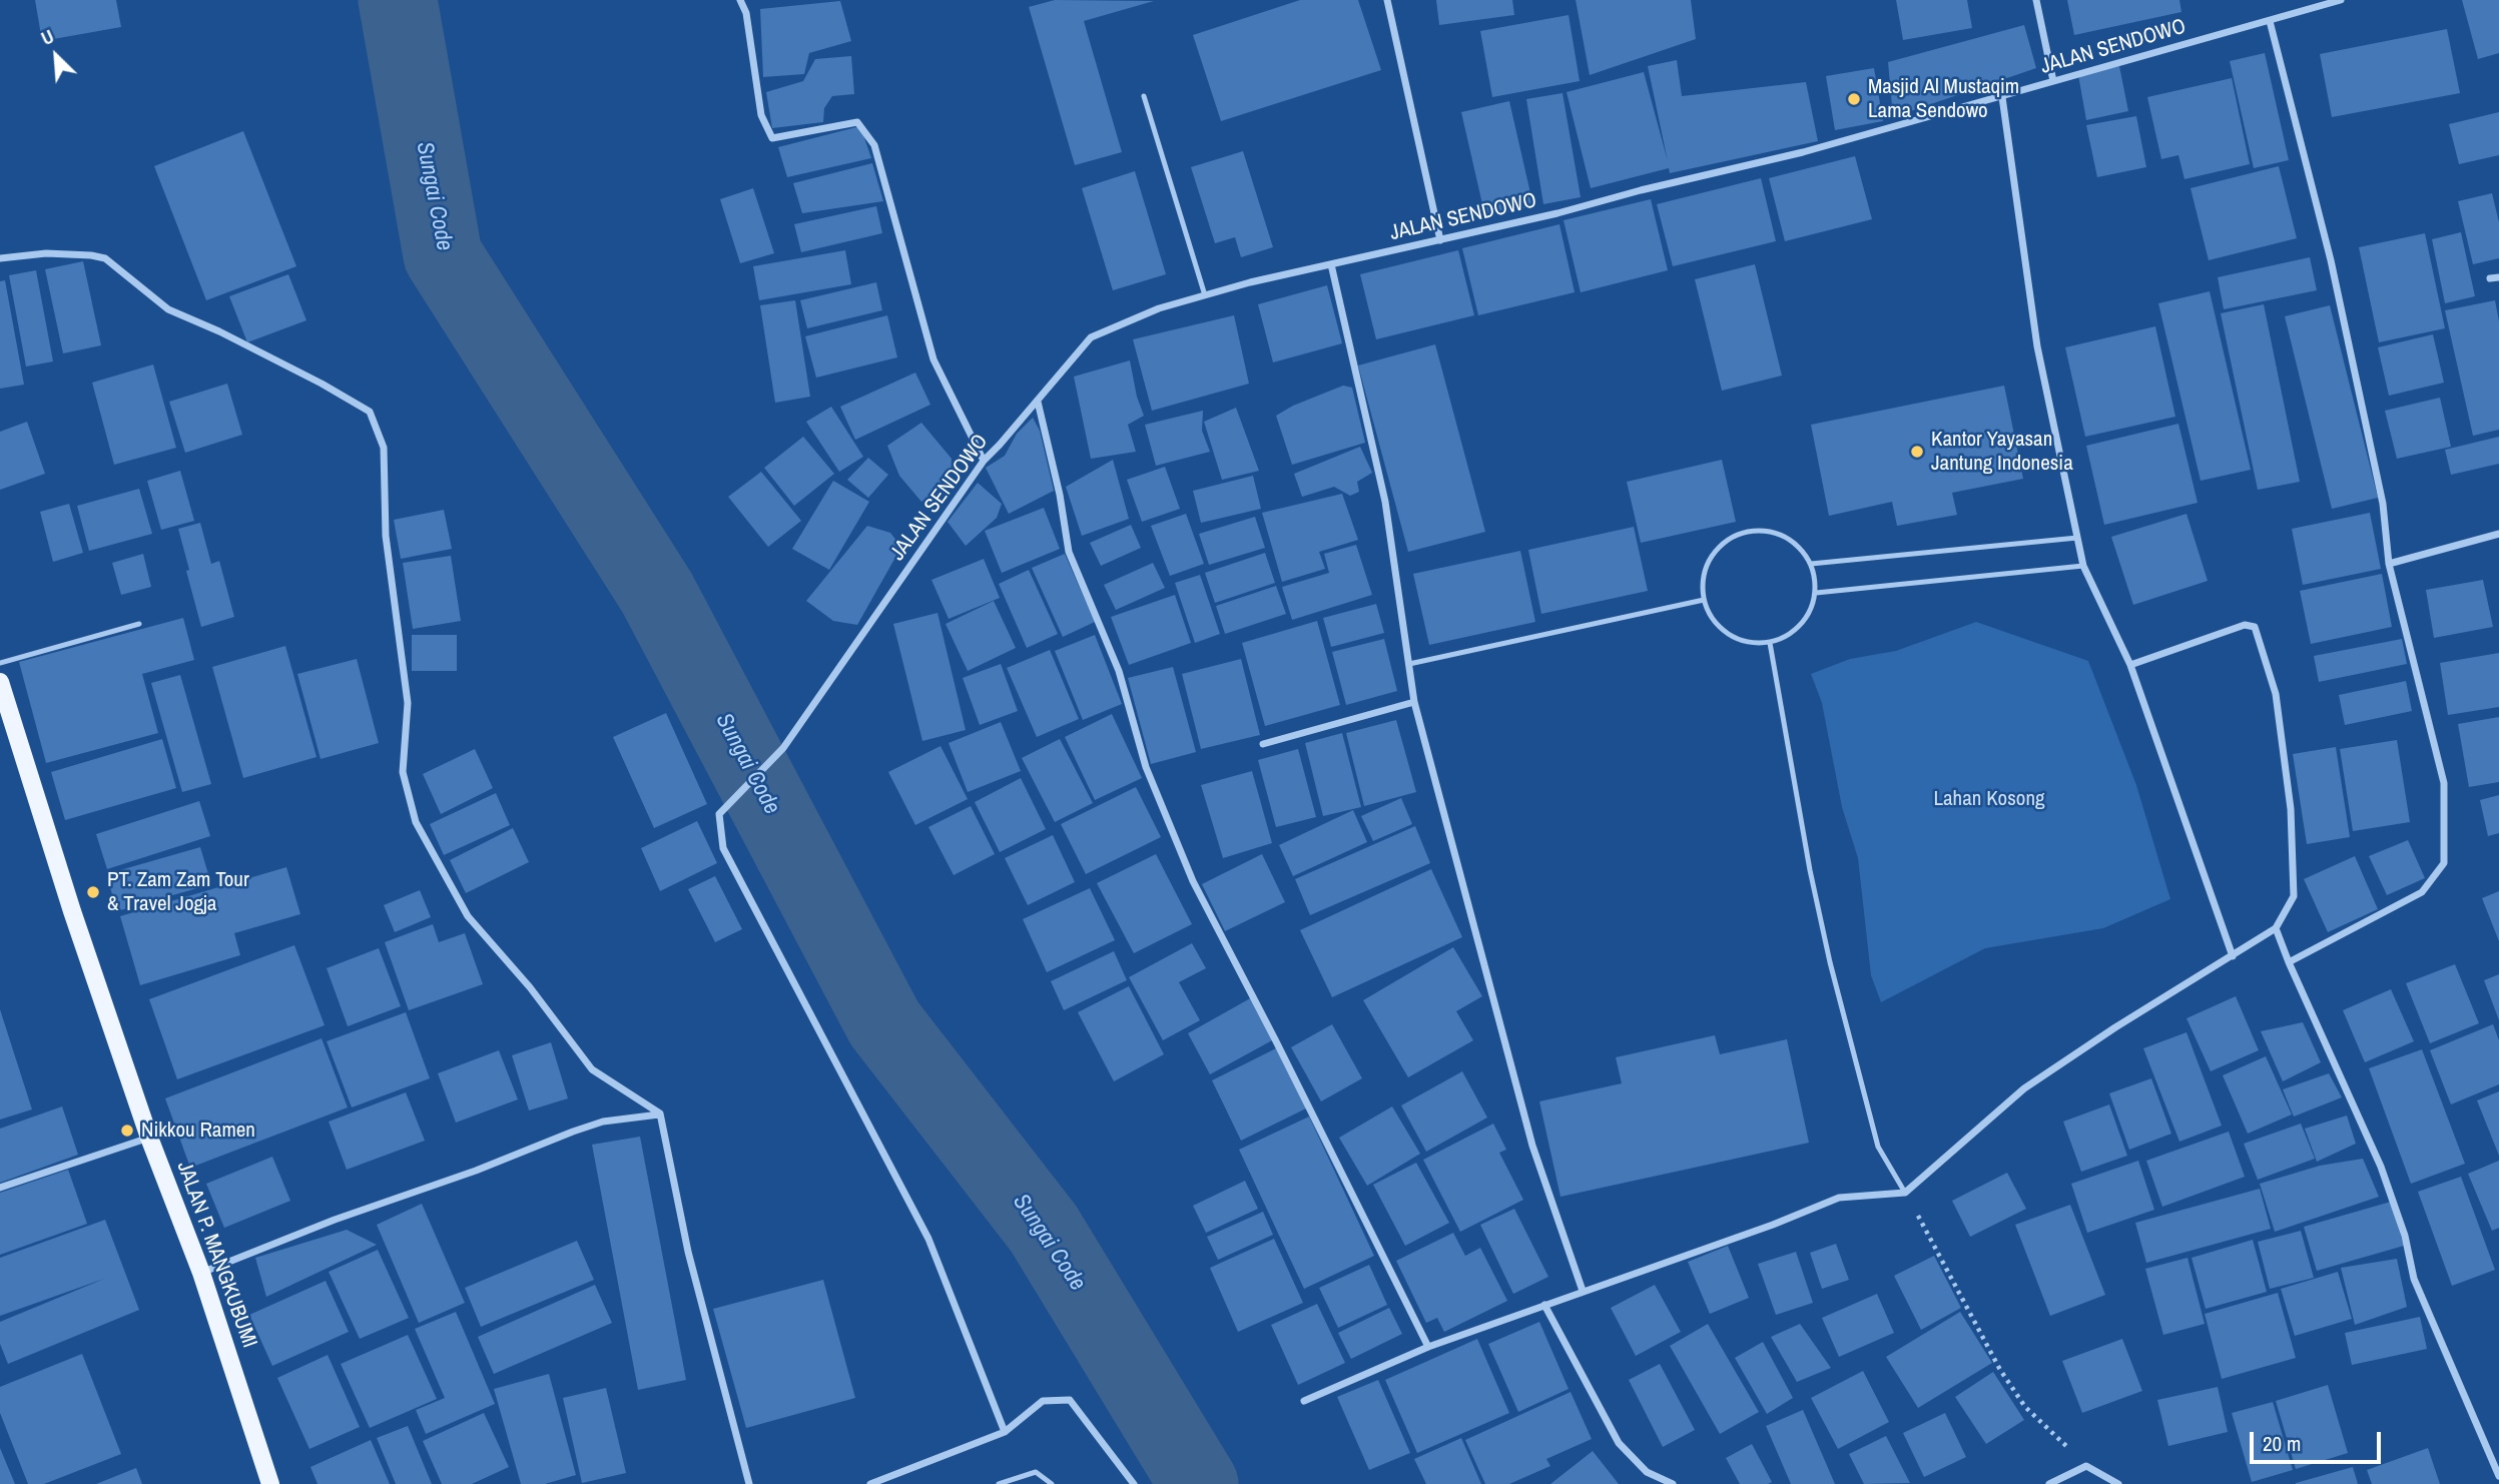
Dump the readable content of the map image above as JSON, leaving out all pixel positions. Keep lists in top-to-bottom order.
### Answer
{
  "streets": {
    "main road": ["JALAN P. MANGKUBUMI"],
    "street": ["JALAN SENDOWO"]
  },
  "water": ["Sungai Code"],
  "parks": ["Lahan Kosong"],
  "places": [
    "Masjid Al Mustaqim Lama Sendowo",
    "Kantor Yayasan Jantung Indonesia",
    "PT. Zam Zam Tour & Travel Jogja",
    "Nikkou Ramen"
  ],
  "scale_bar": "20 m",
  "north": "top left"
}
